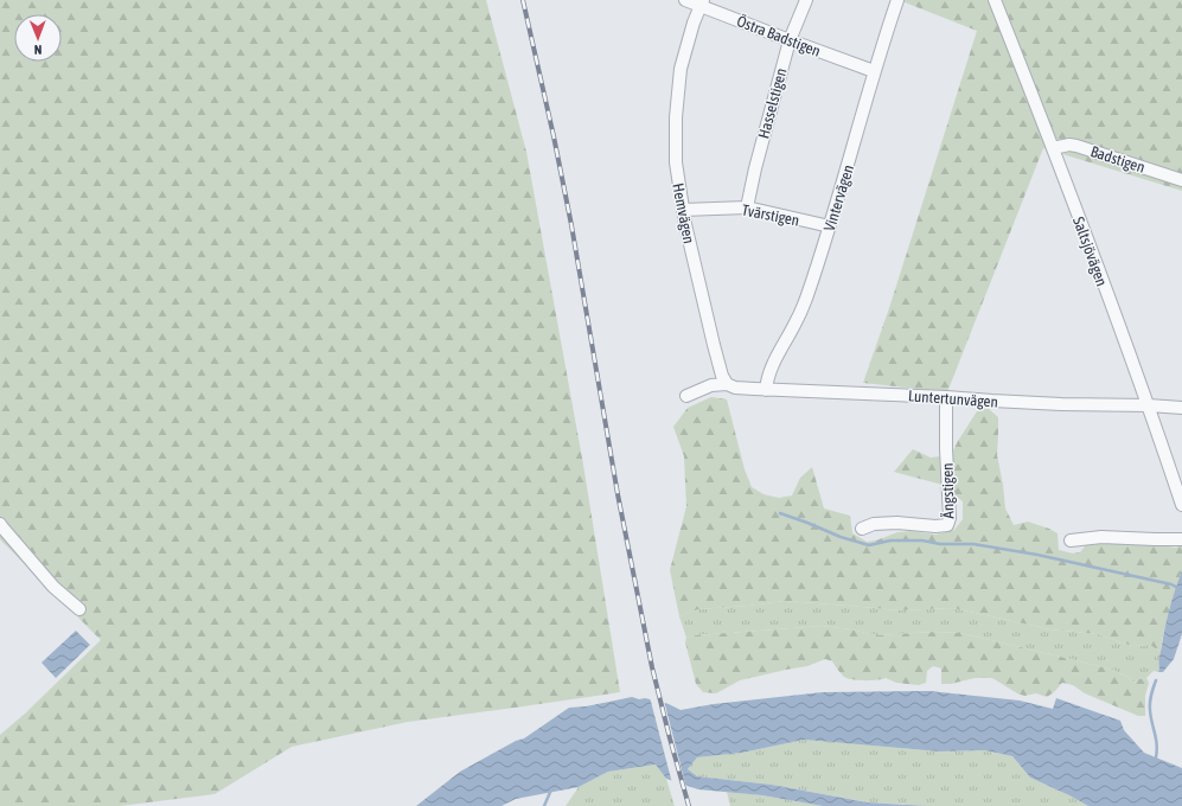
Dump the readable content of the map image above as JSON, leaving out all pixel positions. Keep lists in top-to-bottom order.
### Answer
{
  "streets": {
    "street": [
      "Östra Badstigen",
      "Hasselstigen",
      "Badstigen",
      "Vintervägen",
      "Hemvägen",
      "Tvärstigen",
      "Saltsjövägen",
      "Luntertunvägen",
      "Ängstigen"
    ]
  },
  "crossings": [
    ["Östra Badstigen", "Hasselstigen"],
    ["Östra Badstigen", "Vintervägen"],
    ["Östra Badstigen", "Hemvägen"],
    ["Hasselstigen", "Tvärstigen"],
    ["Badstigen", "Saltsjövägen"],
    ["Vintervägen", "Tvärstigen"],
    ["Vintervägen", "Luntertunvägen"],
    ["Hemvägen", "Tvärstigen"],
    ["Hemvägen", "Luntertunvägen"],
    ["Saltsjövägen", "Luntertunvägen"],
    ["Luntertunvägen", "Ängstigen"]
  ],
  "north": "bottom"
}
